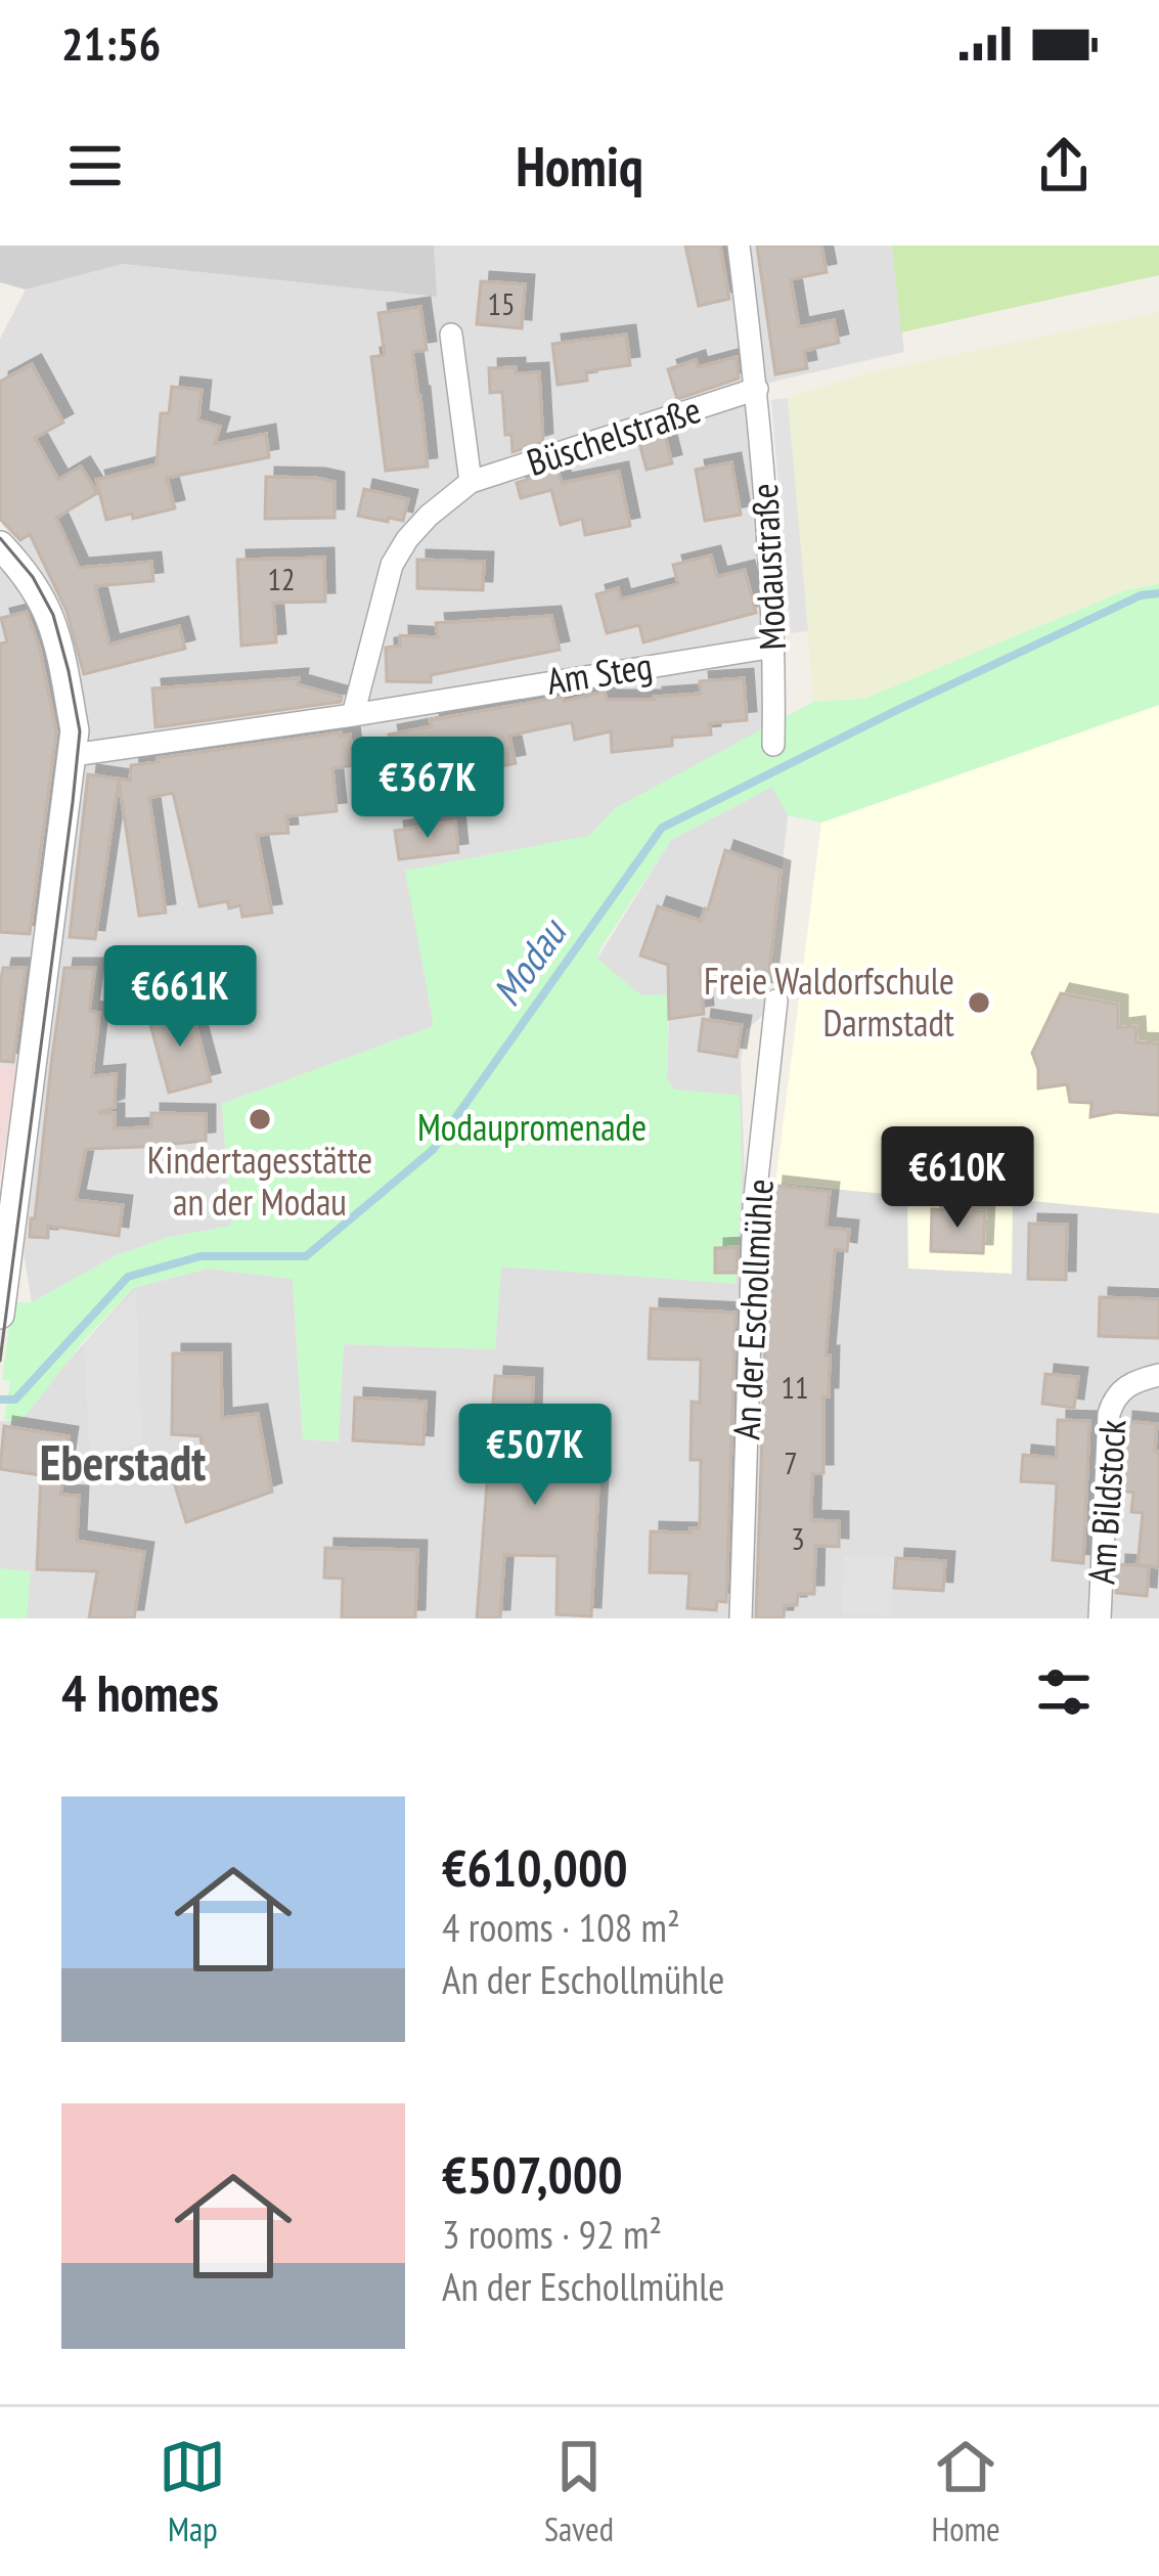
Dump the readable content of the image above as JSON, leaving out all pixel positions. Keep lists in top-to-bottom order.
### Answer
{
  "streets": {
    "street": [
      "Büschelstraße",
      "Modaustraße",
      "Am Steg",
      "An der Eschollmühle",
      "Am Bildstock"
    ]
  },
  "crossings": [
    ["Büschelstraße", "Modaustraße"],
    ["Büschelstraße", "Am Steg"],
    ["Modaustraße", "Am Steg"]
  ],
  "districts": ["Eberstadt"],
  "water": ["Modau"],
  "parks": ["Modaupromenade"],
  "places": ["Freie Waldorfschule Darmstadt", "Kindertagesstätte an der Modau"],
  "house_numbers": [
    "15",
    "12",
    "11",
    "7",
    "3"
  ],
  "page": {
    "status": "21:56",
    "header": "Homiq",
    "price": [
      "€367K",
      "€661K",
      "€610K",
      "€507K"
    ],
    "heading": "4 homes",
    "list": [
      {
        "name": "€610,000",
        "note": "4 rooms · 108 m² · An der Eschollmühle"
      },
      {
        "name": "€507,000",
        "note": "3 rooms · 92 m² · An der Eschollmühle"
      }
    ],
    "tabs": ["Map", "Saved", "Home"]
  }
}
